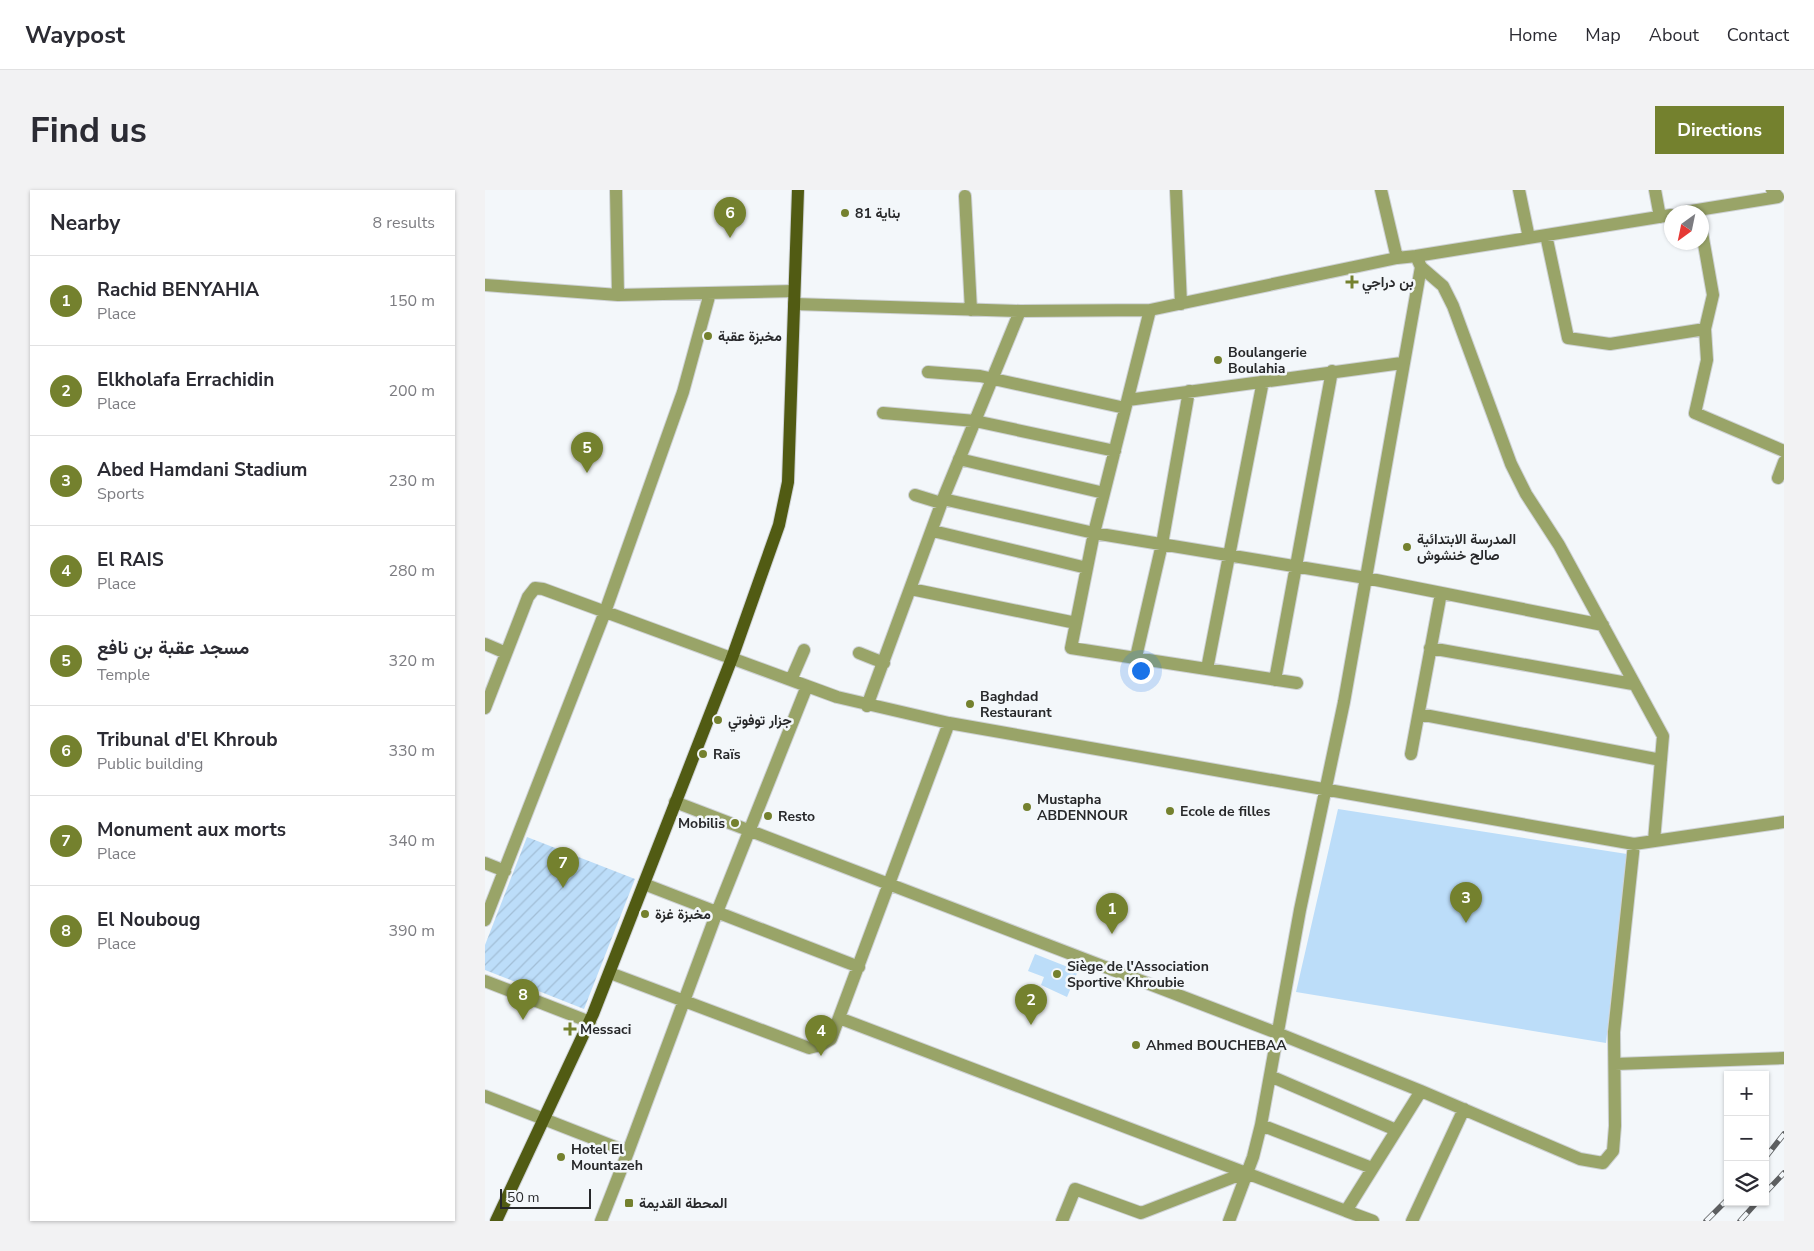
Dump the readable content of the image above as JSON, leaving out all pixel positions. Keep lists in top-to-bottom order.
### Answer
{
  "places": {
    "other": [
      "بناية 81",
      "مخبزة عقبة",
      "Boulangerie Boulahia",
      "المدرسة الابتدائية صالح خنشوش",
      "Baghdad Restaurant",
      "جزار توفوتي",
      "Raïs",
      "Mustapha ABDENNOUR",
      "Ecole de filles",
      "Resto",
      "Mobilis",
      "مخبزة غزة",
      "Siège de l'Association Sportive Khroubie",
      "Ahmed BOUCHEBAA",
      "Hotel El Mountazeh"
    ],
    "health": ["بن دراجي", "Messaci"],
    "transit": ["المحطة القديمة"]
  },
  "scale_bar": "50 m",
  "north": "bottom left",
  "page": {
    "header": "Waypost",
    "nav": [
      "Home",
      "Map",
      "About",
      "Contact"
    ],
    "buttons": "Directions",
    "title": "Find us",
    "heading": ["Nearby", "8 results"],
    "pins": [
      "6",
      "5",
      "7",
      "3",
      "1",
      "8",
      "2",
      "4"
    ],
    "list": [
      {
        "mark": "1",
        "name": "Rachid BENYAHIA",
        "note": "Place",
        "value": "150 m"
      },
      {
        "mark": "2",
        "name": "Elkholafa Errachidin",
        "note": "Place",
        "value": "200 m"
      },
      {
        "mark": "3",
        "name": "Abed Hamdani Stadium",
        "note": "Sports",
        "value": "230 m"
      },
      {
        "mark": "4",
        "name": "El RAIS",
        "note": "Place",
        "value": "280 m"
      },
      {
        "mark": "5",
        "name": "مسجد عقبة بن نافع",
        "note": "Temple",
        "value": "320 m"
      },
      {
        "mark": "6",
        "name": "Tribunal d'El Khroub",
        "note": "Public building",
        "value": "330 m"
      },
      {
        "mark": "7",
        "name": "Monument aux morts",
        "note": "Place",
        "value": "340 m"
      },
      {
        "mark": "8",
        "name": "El Nouboug",
        "note": "Place",
        "value": "390 m"
      }
    ],
    "map_buttons": ["+", "−"],
    "scale": "50 m"
  }
}
